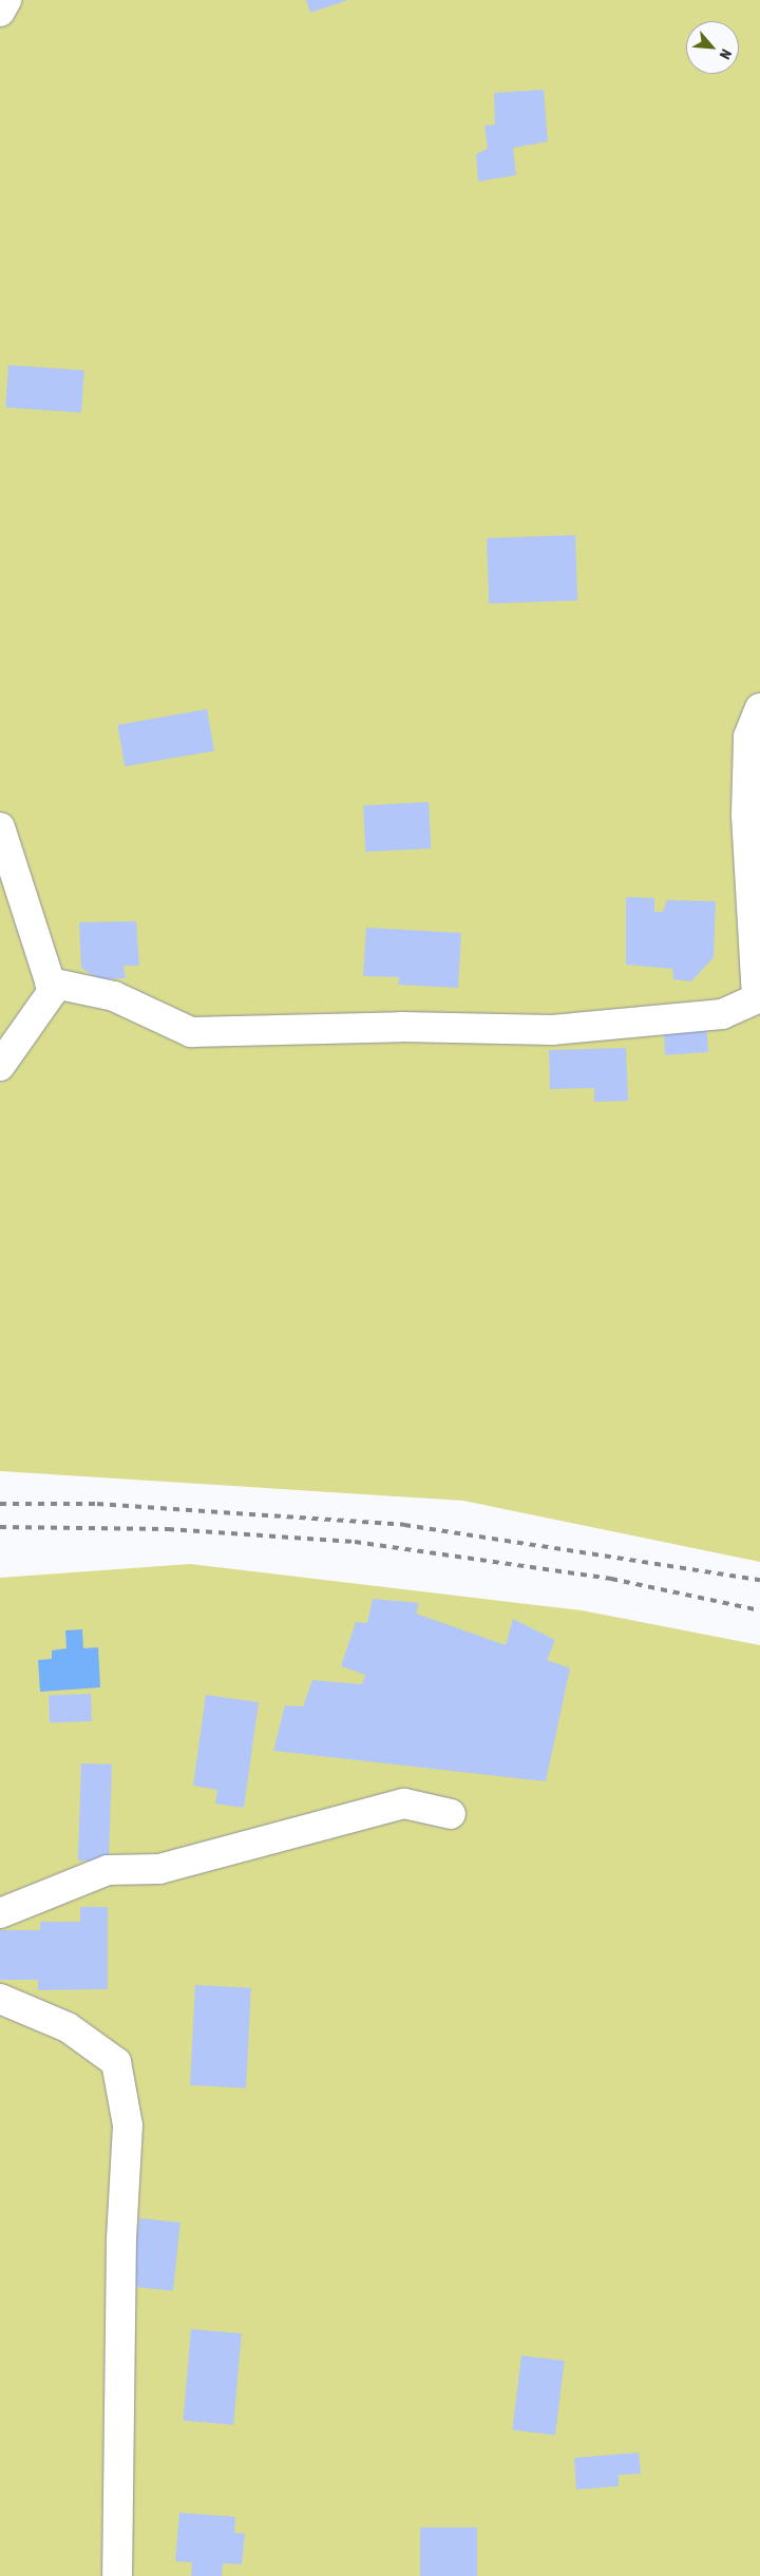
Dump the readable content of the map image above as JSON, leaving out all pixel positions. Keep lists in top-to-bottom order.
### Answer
{
  "north": "bottom right"
}
